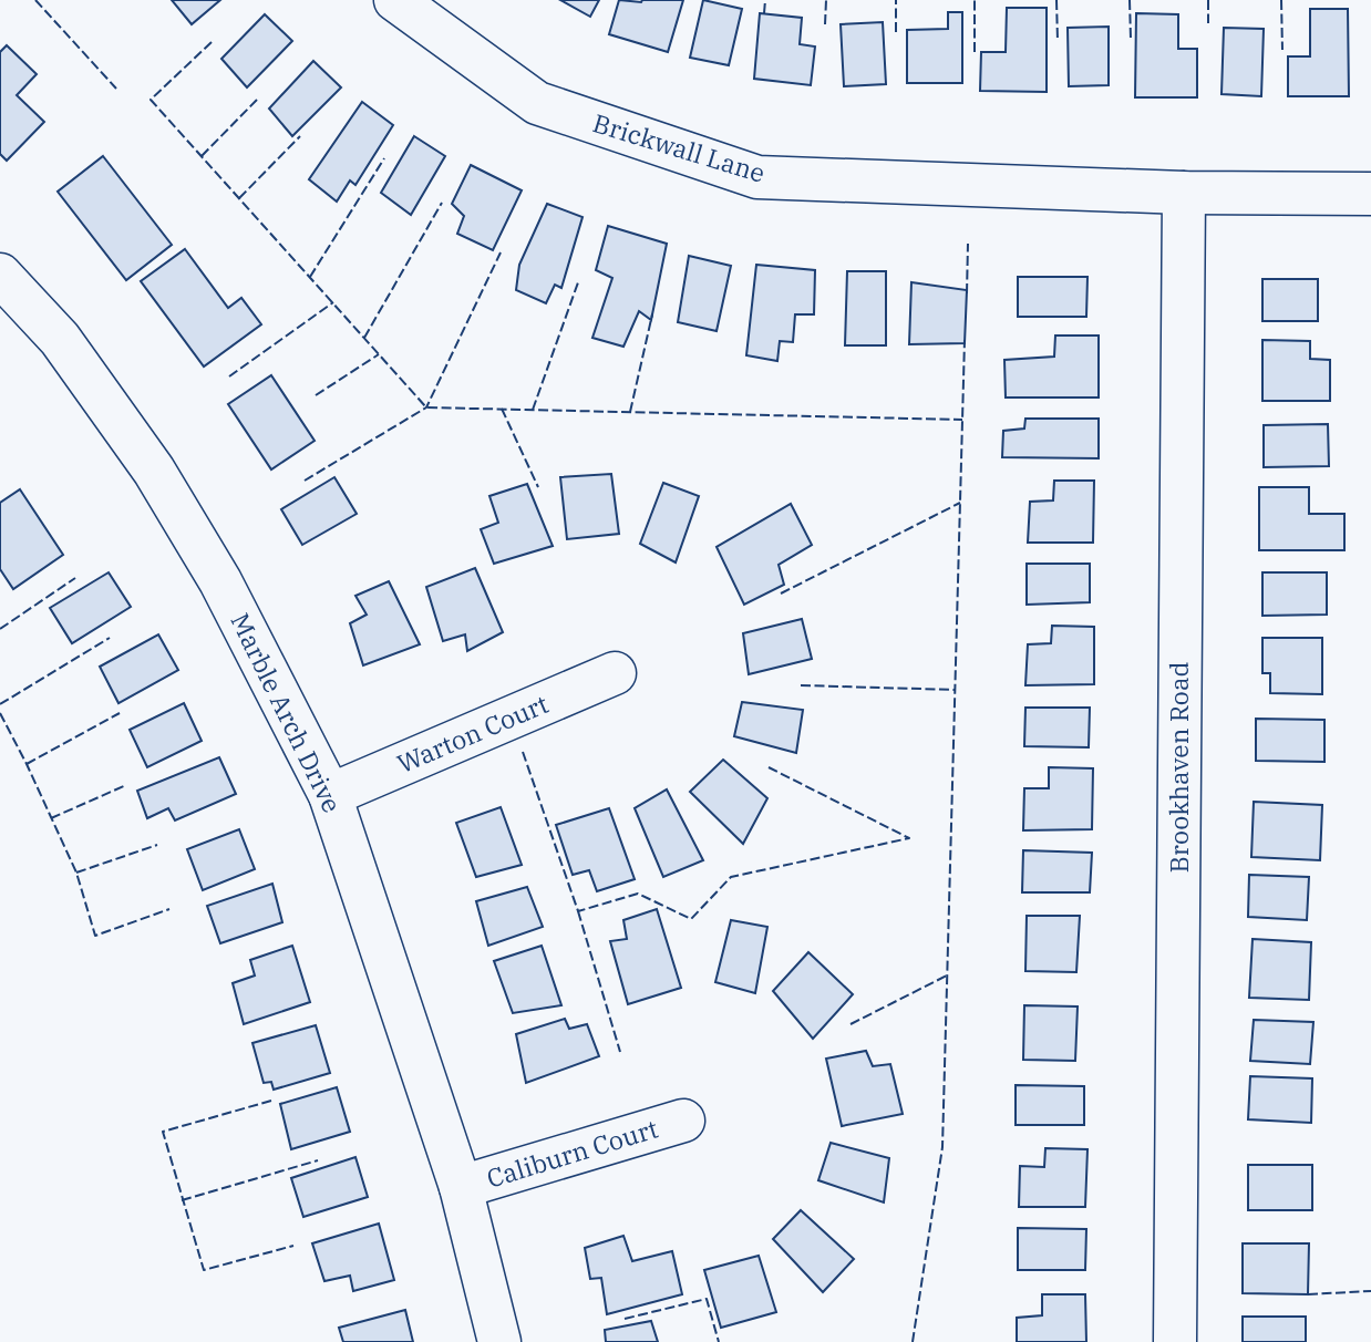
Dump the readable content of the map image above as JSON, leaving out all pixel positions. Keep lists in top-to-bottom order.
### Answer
{
  "streets": {
    "street": [
      "Brickwall Lane",
      "Marble Arch Drive",
      "Warton Court",
      "Brookhaven Road",
      "Caliburn Court"
    ]
  },
  "crossings": [
    ["Brickwall Lane", "Brookhaven Road"],
    ["Marble Arch Drive", "Warton Court"],
    ["Marble Arch Drive", "Caliburn Court"]
  ]
}
